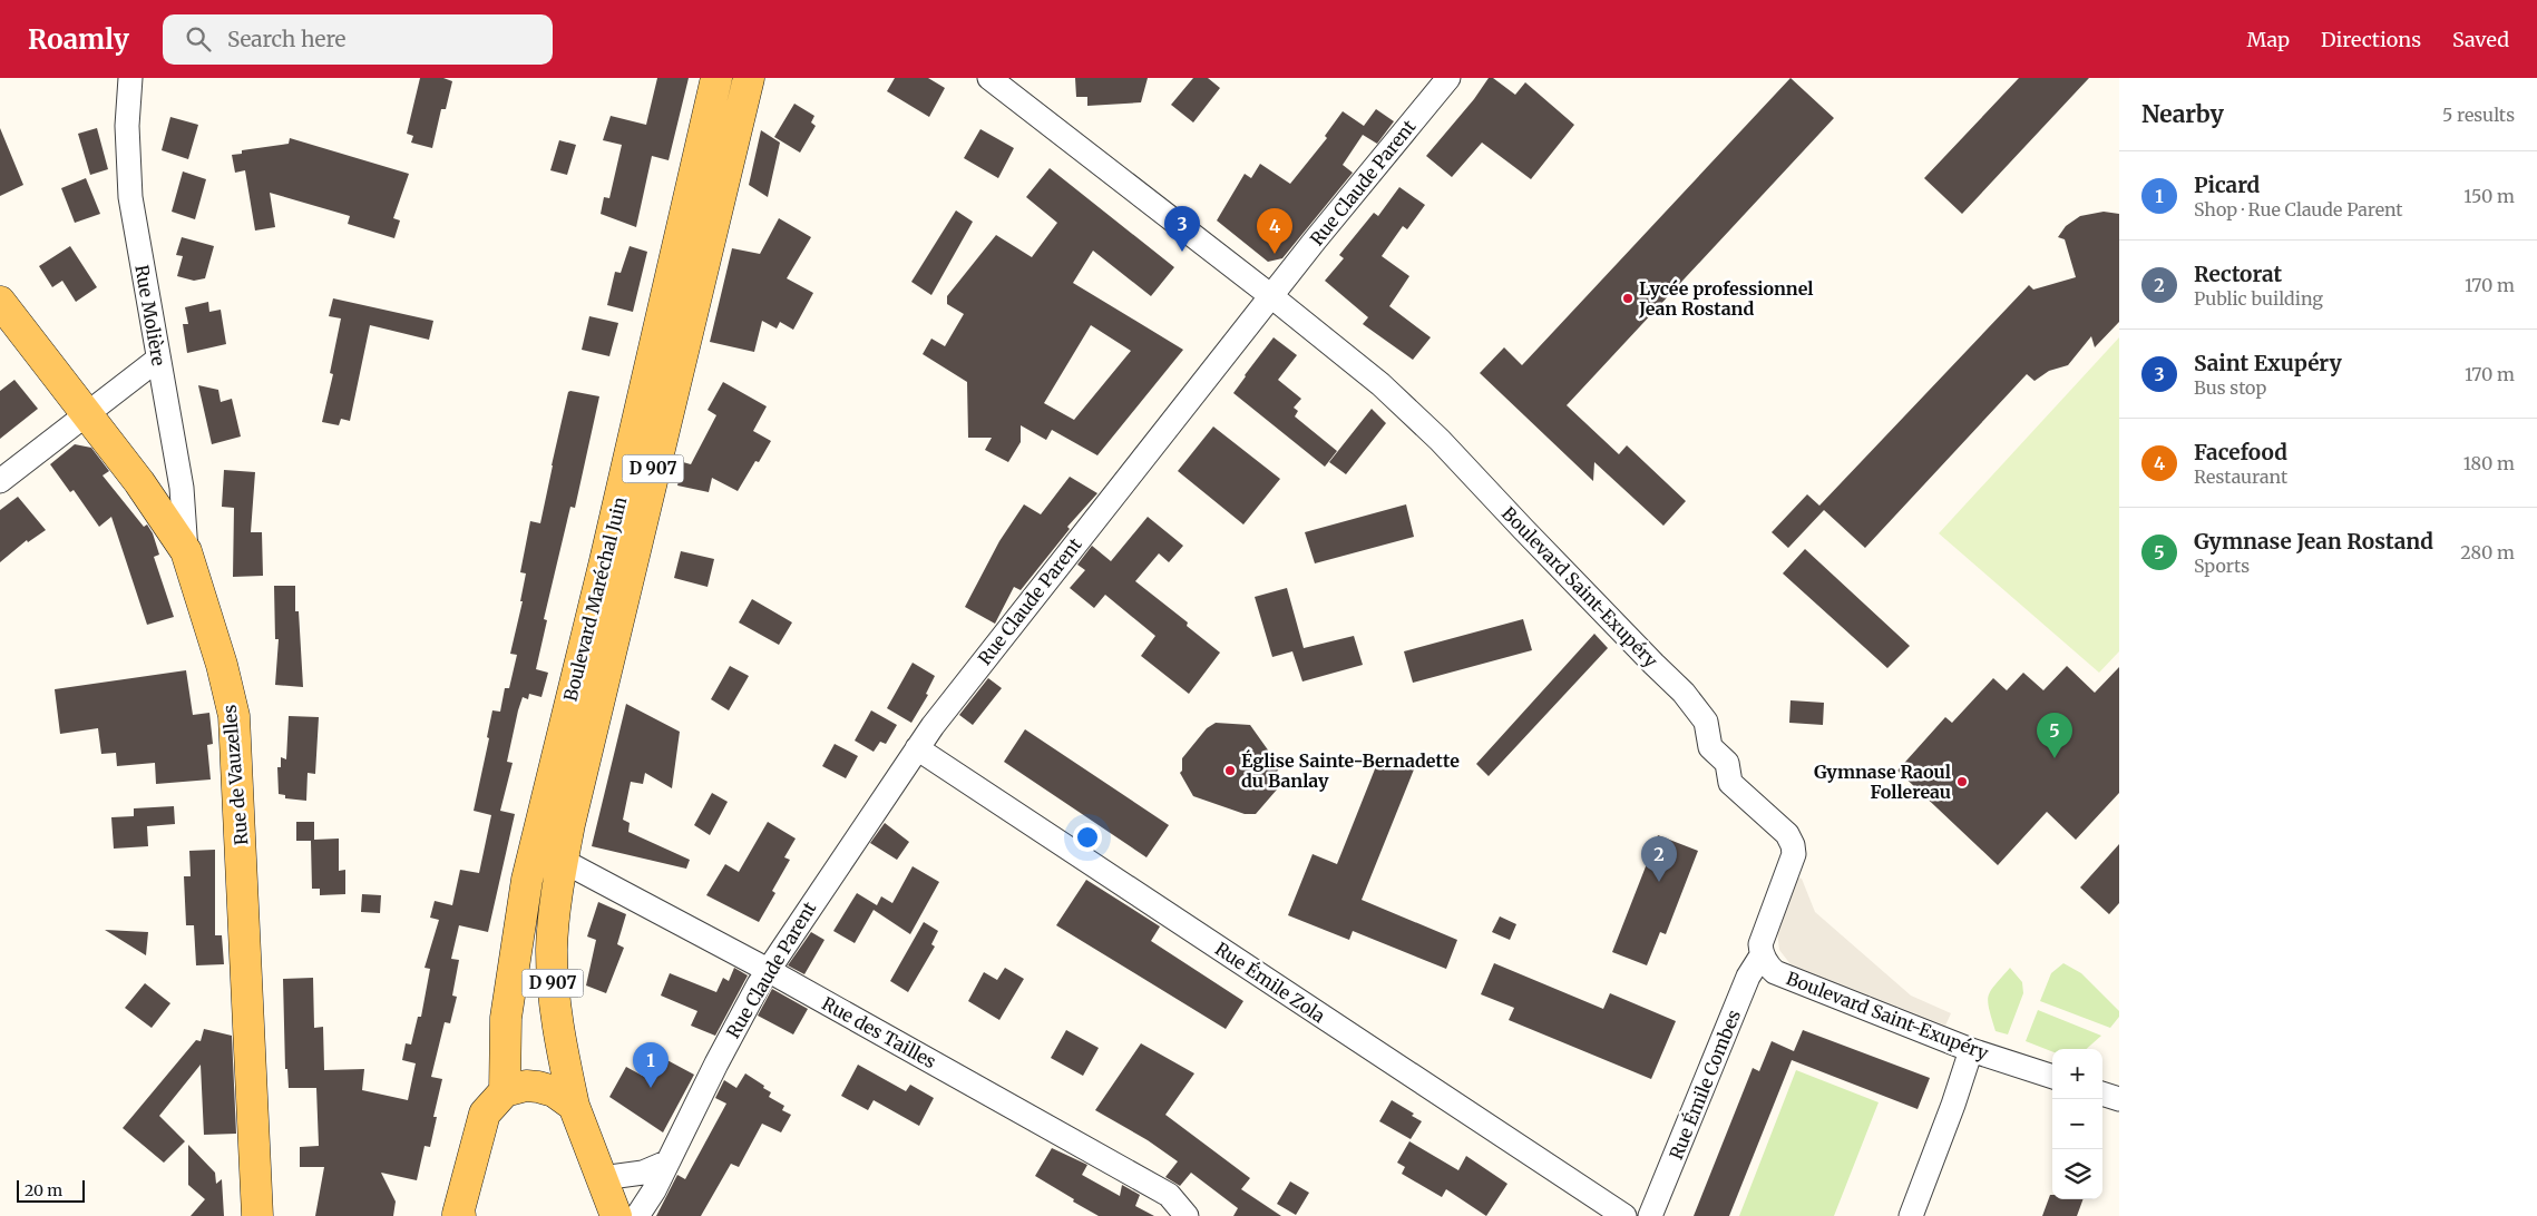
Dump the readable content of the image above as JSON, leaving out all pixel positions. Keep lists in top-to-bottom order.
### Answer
{
  "streets": {
    "main road": ["D 907", "Boulevard Maréchal Juin", "Rue de Vauzelles"],
    "street": [
      "Rue Claude Parent",
      "Rue Molière",
      "Boulevard Saint-Exupéry",
      "Rue Émile Zola",
      "Rue des Tailles",
      "Rue Émile Combes"
    ]
  },
  "crossings": [
    ["Rue Claude Parent", "Boulevard Saint-Exupéry"],
    ["Rue Claude Parent", "Rue Émile Zola"],
    ["Rue Claude Parent", "Rue des Tailles"],
    ["Rue Molière", "Rue de Vauzelles"],
    ["Boulevard Saint-Exupéry", "Rue Émile Combes"],
    ["Boulevard Maréchal Juin", "Rue des Tailles"]
  ],
  "places": ["Lycée professionnel Jean Rostand", "Église Sainte-Bernadette du Banlay", "Gymnase Raoul Follereau"],
  "scale_bar": "20 m",
  "page": {
    "header": "Roamly",
    "search": "Search here",
    "nav": ["Map", "Directions", "Saved"],
    "heading": ["Nearby", "5 results"],
    "list": [
      {
        "mark": "1",
        "name": "Picard",
        "note": "Shop · Rue Claude Parent",
        "value": "150 m"
      },
      {
        "mark": "2",
        "name": "Rectorat",
        "note": "Public building",
        "value": "170 m"
      },
      {
        "mark": "3",
        "name": "Saint Exupéry",
        "note": "Bus stop",
        "value": "170 m"
      },
      {
        "mark": "4",
        "name": "Facefood",
        "note": "Restaurant",
        "value": "180 m"
      },
      {
        "mark": "5",
        "name": "Gymnase Jean Rostand",
        "note": "Sports",
        "value": "280 m"
      }
    ],
    "pins": [
      "3",
      "4",
      "5",
      "2",
      "1"
    ],
    "map_buttons": ["+", "−"],
    "scale": "20 m"
  }
}
